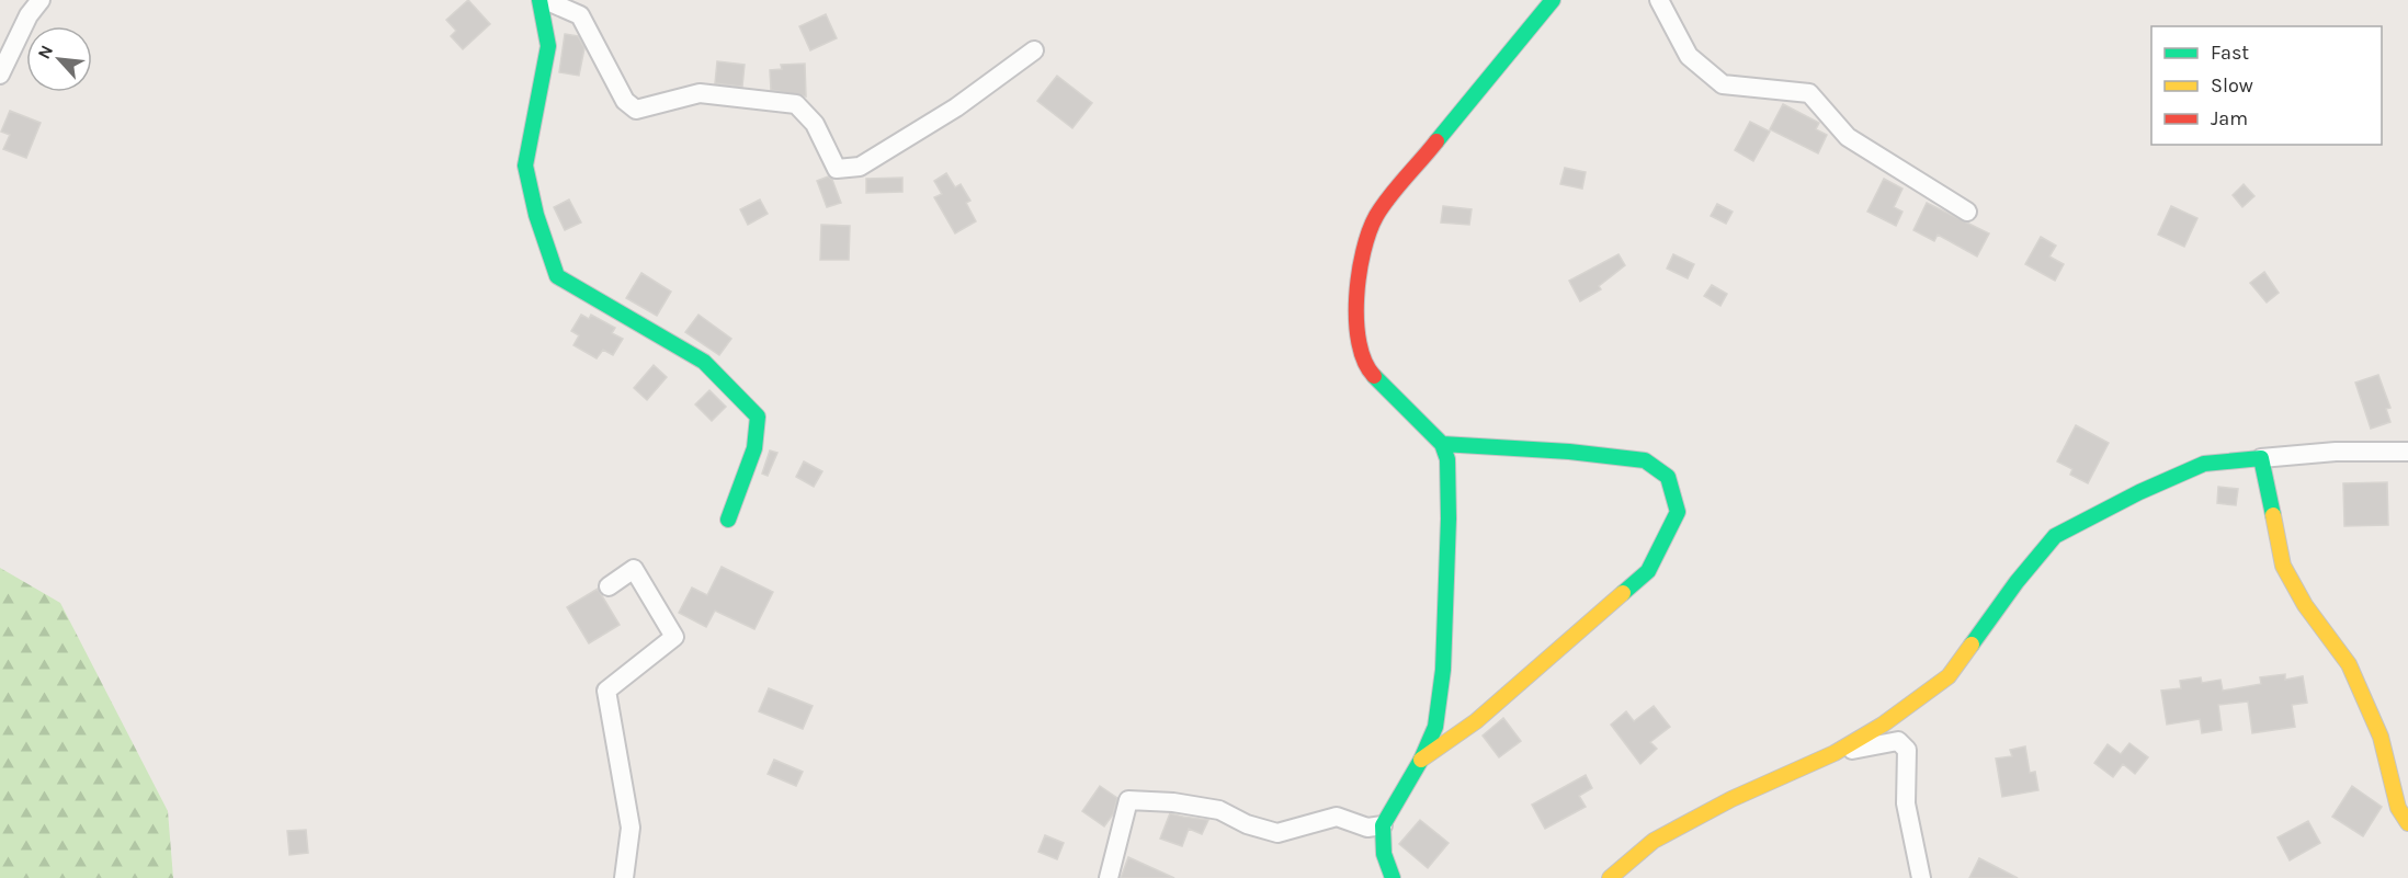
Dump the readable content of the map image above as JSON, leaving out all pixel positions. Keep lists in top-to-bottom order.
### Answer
{
  "legend": ["Fast", "Slow", "Jam"],
  "north": "top left"
}
